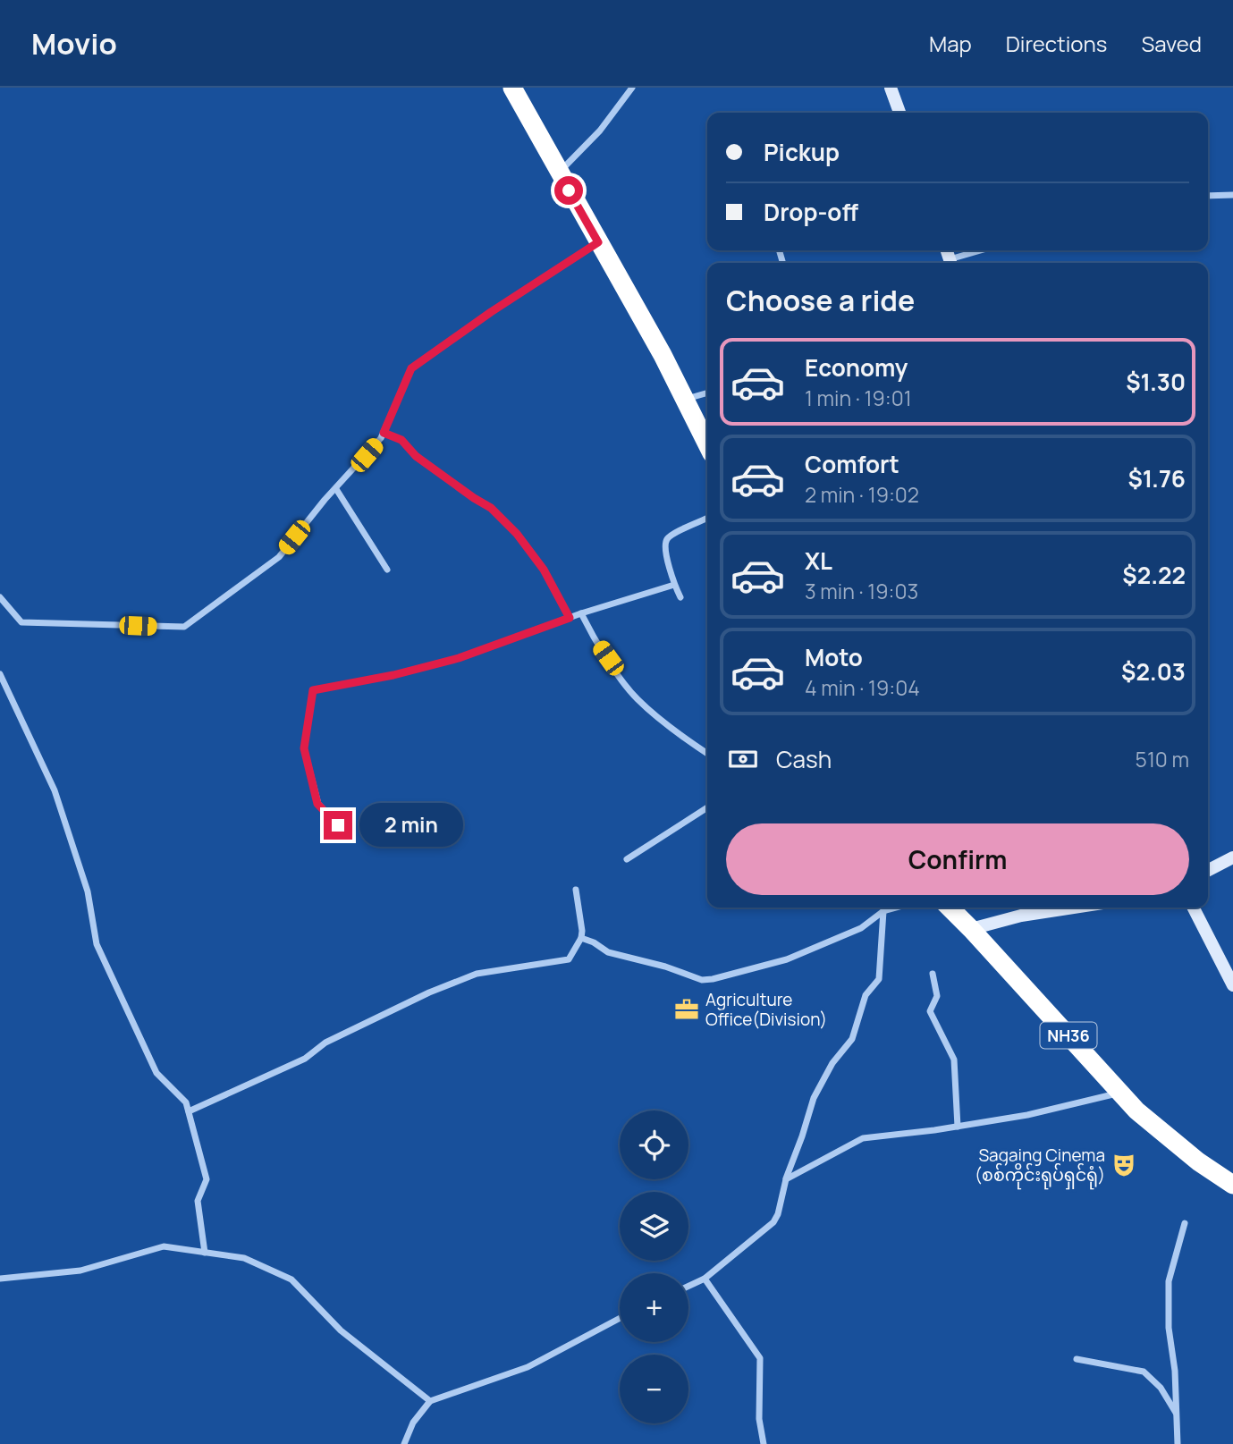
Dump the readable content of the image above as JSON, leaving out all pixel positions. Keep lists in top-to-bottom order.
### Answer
{
  "streets": {
    "highway": ["NH36"]
  },
  "places": {
    "office": ["Agriculture Office(Division)"],
    "theatre": ["Sagaing Cinema (စစ်ကိုင်းရုပ်ရှင်ရုံ)"]
  },
  "page": {
    "header": "Movio",
    "nav": ["Map", "Directions", "Saved"],
    "banner": ["Pickup", "Drop-off"],
    "heading": "Choose a ride",
    "list": [
      {
        "name": "Economy",
        "note": "1 min · 19:01",
        "value": "$1.30"
      },
      {
        "name": "Comfort",
        "note": "2 min · 19:02",
        "value": "$1.76"
      },
      {
        "name": "XL",
        "note": "3 min · 19:03",
        "value": "$2.22"
      },
      {
        "name": "Moto",
        "note": "4 min · 19:04",
        "value": "$2.03"
      }
    ],
    "pay": ["Cash", "510 m"],
    "bubble": "2 min",
    "buttons": "Confirm",
    "map_buttons": ["+", "−"]
  }
}
